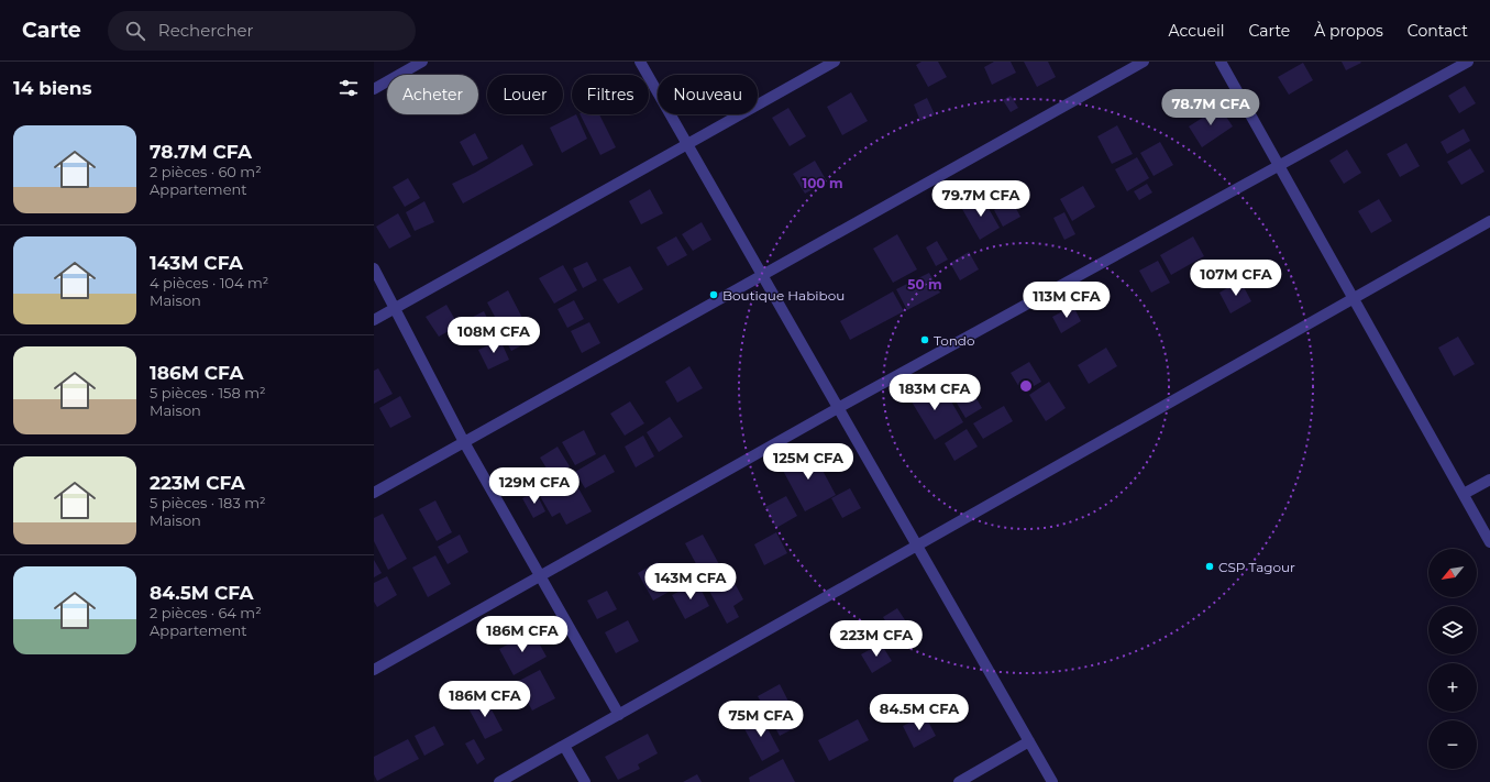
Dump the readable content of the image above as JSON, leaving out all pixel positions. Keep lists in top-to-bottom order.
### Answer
{
  "places": ["Boutique Habibou", "Tondo", "CSP Tagour"],
  "north": "bottom left",
  "page": {
    "header": "Carte",
    "search": "Rechercher",
    "nav": [
      "Accueil",
      "Carte",
      "À propos",
      "Contact"
    ],
    "heading": "14 biens",
    "chip": [
      "Acheter",
      "Louer",
      "Filtres",
      "Nouveau"
    ],
    "price": [
      "78.7M CFA",
      "79.7M CFA",
      "107M CFA",
      "113M CFA",
      "108M CFA",
      "183M CFA",
      "125M CFA",
      "129M CFA",
      "143M CFA",
      "186M CFA",
      "223M CFA",
      "186M CFA",
      "84.5M CFA",
      "75M CFA"
    ],
    "list": [
      {
        "name": "78.7M CFA",
        "note": "2 pièces · 60 m² · Appartement"
      },
      {
        "name": "143M CFA",
        "note": "4 pièces · 104 m² · Maison"
      },
      {
        "name": "186M CFA",
        "note": "5 pièces · 158 m² · Maison"
      },
      {
        "name": "223M CFA",
        "note": "5 pièces · 183 m² · Maison"
      },
      {
        "name": "84.5M CFA",
        "note": "2 pièces · 64 m² · Appartement"
      }
    ],
    "map_buttons": ["+", "−"]
  },
  "rings": ["100 m", "50 m"]
}
